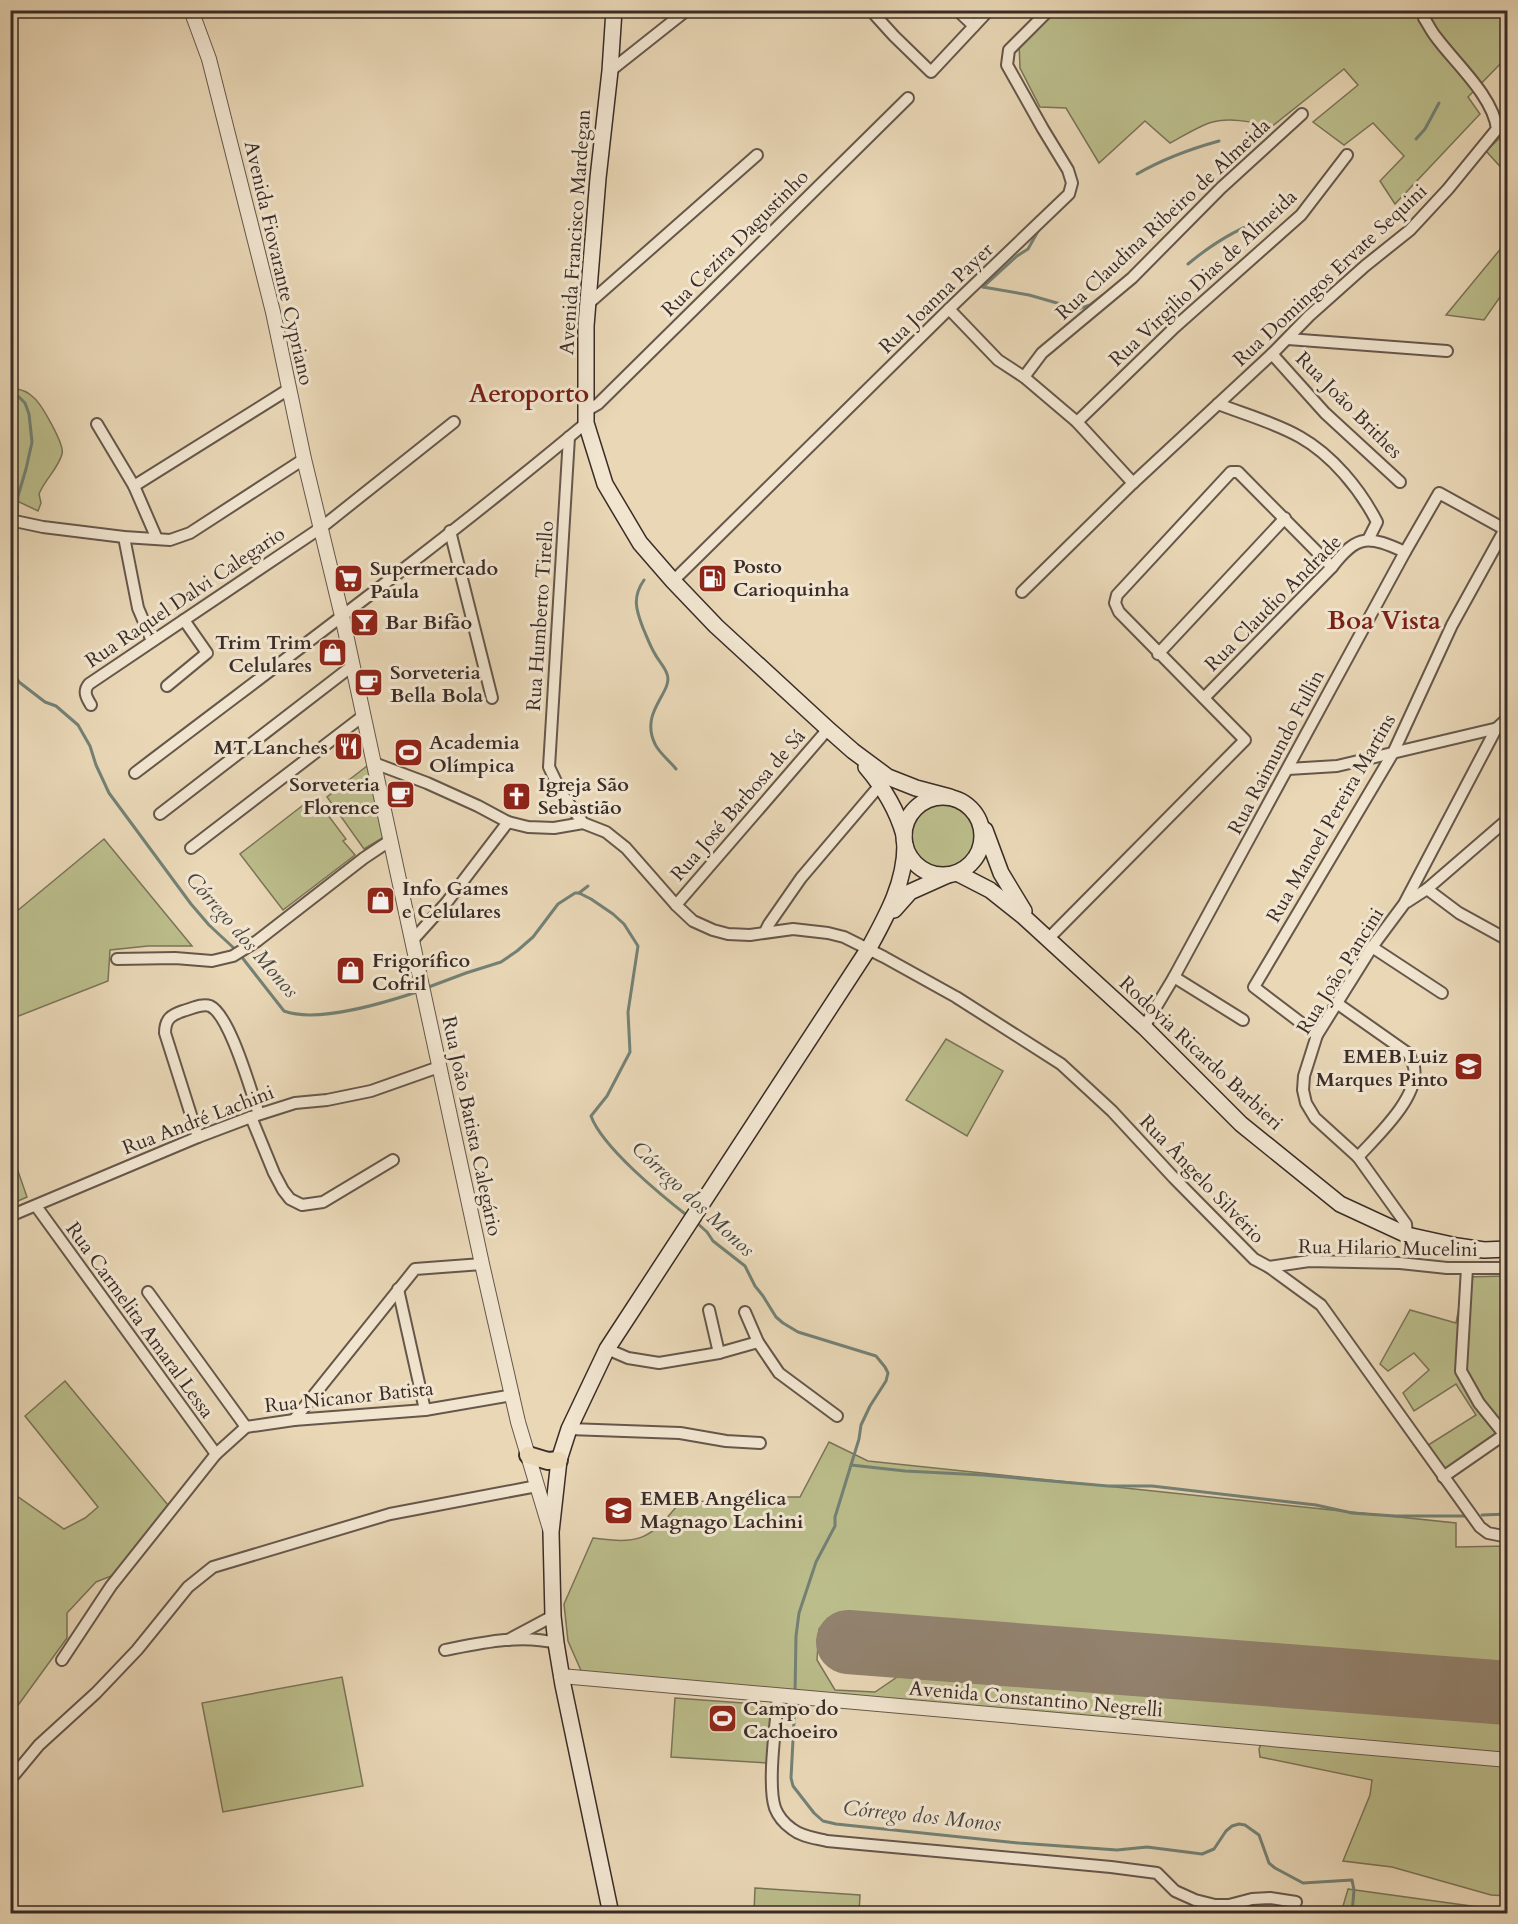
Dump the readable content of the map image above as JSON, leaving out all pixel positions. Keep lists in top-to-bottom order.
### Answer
{
  "streets": {
    "main road": ["Avenida Francisco Mardegan", "Rodovia Ricardo Barbieri"],
    "street": [
      "Rua Claudina Ribeiro de Almeida",
      "Rua Cezira Dagustinho",
      "Avenida Fiovarante Cypriano",
      "Rua Domingos Ervate Sequini",
      "Rua Virgilio Dias de Almeida",
      "Rua Joanna Payer",
      "Rua João Brithes",
      "Rua Raquel Dalvi Calegario",
      "Rua Claudio Andrade",
      "Rua Humberto Tirello",
      "Rua Raimundo Fullin",
      "Rua José Barbosa de Sá",
      "Rua Manoel Pereira Martins",
      "Rua João Pancini",
      "Rua André Lachini",
      "Rua João Batista Calegário",
      "Rua Ângelo Silvério",
      "Rua Hilario Mucelini",
      "Rua Carmelita Amaral Lessa",
      "Rua Nicanor Batista",
      "Avenida Constantino Negrelli"
    ]
  },
  "crossings": [
    ["Avenida Francisco Mardegan", "Rua Cezira Dagustinho"],
    ["Avenida Francisco Mardegan", "Rua Joanna Payer"],
    ["Avenida Francisco Mardegan", "Rua José Barbosa de Sá"],
    ["Rua Cezira Dagustinho", "Rua Humberto Tirello"],
    ["Rua Cezira Dagustinho", "Rua João Batista Calegário"],
    ["Avenida Fiovarante Cypriano", "Rua Raquel Dalvi Calegario"],
    ["Avenida Fiovarante Cypriano", "Rua João Batista Calegário"],
    ["Rua Domingos Ervate Sequini", "Rua João Brithes"],
    ["Rua Raquel Dalvi Calegario", "Rua João Batista Calegário"],
    ["Rua Claudio Andrade", "Rua Raimundo Fullin"],
    ["Rua Humberto Tirello", "Rua Ângelo Silvério"],
    ["Rua Raimundo Fullin", "Rua Manoel Pereira Martins"],
    ["Rua Raimundo Fullin", "Rodovia Ricardo Barbieri"],
    ["Rua José Barbosa de Sá", "Rua Ângelo Silvério"],
    ["Rua Manoel Pereira Martins", "Rua João Pancini"],
    ["Rua João Pancini", "Rodovia Ricardo Barbieri"],
    ["Rua André Lachini", "Rua João Batista Calegário"],
    ["Rua André Lachini", "Rua Carmelita Amaral Lessa"],
    ["Rua João Batista Calegário", "Rua Nicanor Batista"],
    ["Rua Ângelo Silvério", "Rua Hilario Mucelini"]
  ],
  "districts": ["Aeroporto", "Boa Vista"],
  "water": ["Córrego dos Monos"],
  "places": {
    "fuel station": ["Posto Carioquinha"],
    "supermarket": ["Supermercado Paula"],
    "bar": ["Bar Bifão"],
    "shop": ["Trim Trim Celulares", "Info Games e Celulares", "Frigorífico Cofril"],
    "cafe": ["Sorveteria Bella Bola", "Sorveteria Florence"],
    "restaurant": ["MT Lanches"],
    "sports": ["Academia Olímpica", "Campo do Cachoeiro"],
    "church": ["Igreja São Sebastião"],
    "school or university": ["EMEB Luiz Marques Pinto", "EMEB Angélica Magnago Lachini"]
  }
}
